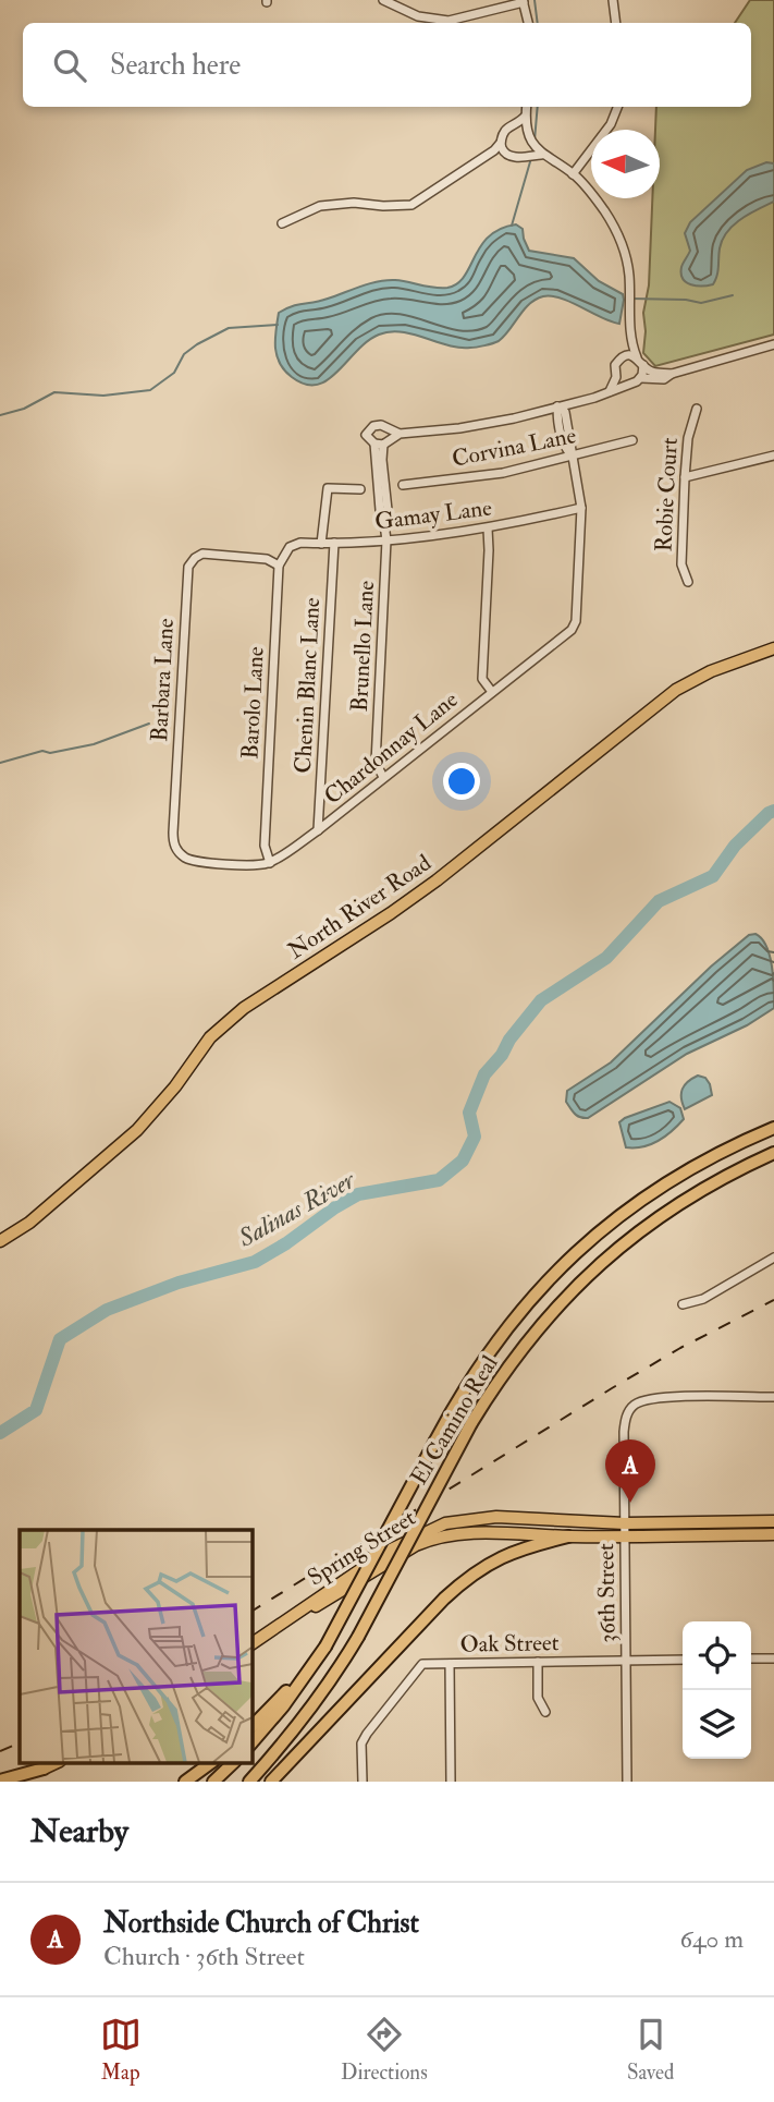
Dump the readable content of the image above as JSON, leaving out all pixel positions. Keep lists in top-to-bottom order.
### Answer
{
  "streets": {
    "highway": ["El Camino Real"],
    "main road": ["North River Road", "Spring Street"],
    "street": [
      "Corvina Lane",
      "Robie Court",
      "Gamay Lane",
      "Brunello Lane",
      "Barbara Lane",
      "Chenin Blanc Lane",
      "Barolo Lane",
      "Chardonnay Lane",
      "36th Street",
      "Oak Street"
    ]
  },
  "crossings": [
    ["Gamay Lane", "Brunello Lane"],
    ["Gamay Lane", "Barbara Lane"],
    ["Gamay Lane", "Chenin Blanc Lane"],
    ["Gamay Lane", "Barolo Lane"],
    ["Gamay Lane", "Chardonnay Lane"],
    ["Brunello Lane", "Chardonnay Lane"],
    ["Barbara Lane", "Barolo Lane"],
    ["Barbara Lane", "Chardonnay Lane"],
    ["Chenin Blanc Lane", "Chardonnay Lane"],
    ["Barolo Lane", "Chardonnay Lane"],
    ["Spring Street", "36th Street"],
    ["36th Street", "Oak Street"]
  ],
  "water": ["Salinas River"],
  "north": "left",
  "page": {
    "search": "Search here",
    "pins": "A",
    "heading": "Nearby",
    "list": [
      {
        "mark": "A",
        "name": "Northside Church of Christ",
        "note": "Church · 36th Street",
        "value": "640 m"
      }
    ],
    "nav": ["Map", "Directions", "Saved"]
  }
}
